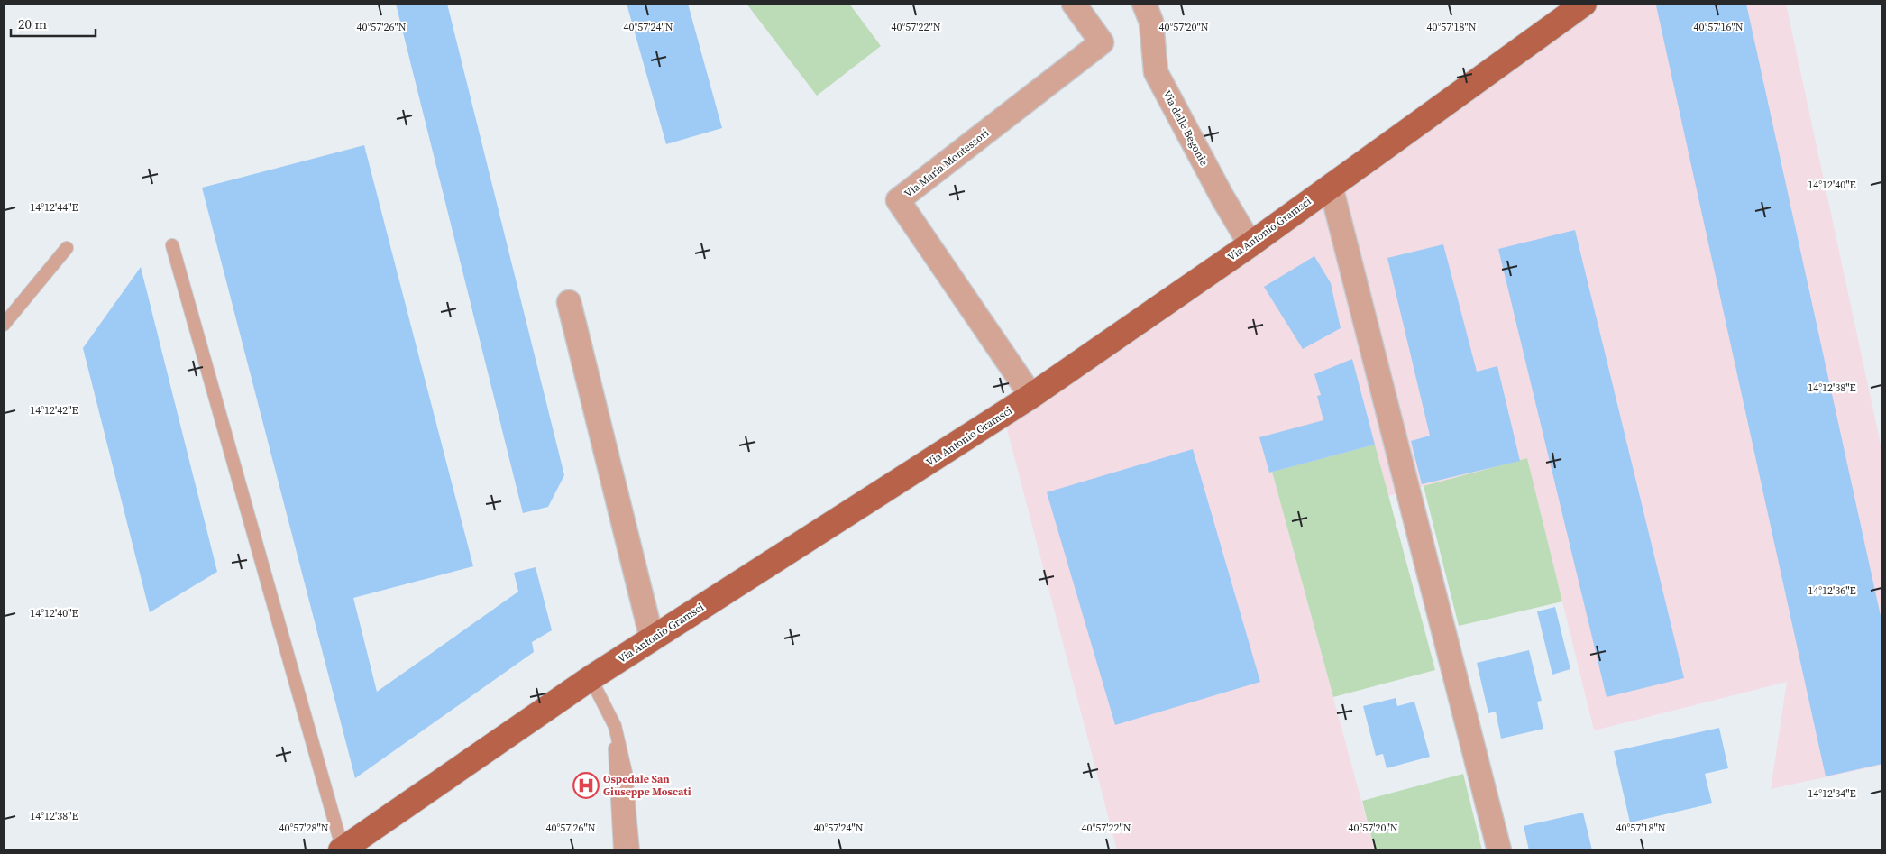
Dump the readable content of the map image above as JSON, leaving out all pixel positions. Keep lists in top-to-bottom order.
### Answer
{
  "streets": {
    "main road": ["Via Antonio Gramsci"],
    "street": ["Via delle Begonie", "Via Maria Montessori"]
  },
  "crossings": [
    ["Via delle Begonie", "Via Antonio Gramsci"],
    ["Via Maria Montessori", "Via Antonio Gramsci"]
  ],
  "places": {
    "hospital": ["Ospedale San Giuseppe Moscati"]
  },
  "scale_bar": "20 m",
  "coordinates": [
    "40°57'26\"N",
    "40°57'24\"N",
    "40°57'22\"N",
    "40°57'20\"N",
    "40°57'18\"N",
    "40°57'16\"N",
    "14°12'40\"E",
    "14°12'44\"E",
    "14°12'38\"E",
    "14°12'42\"E",
    "14°12'36\"E",
    "14°12'34\"E",
    "40°57'28\"N"
  ]
}
